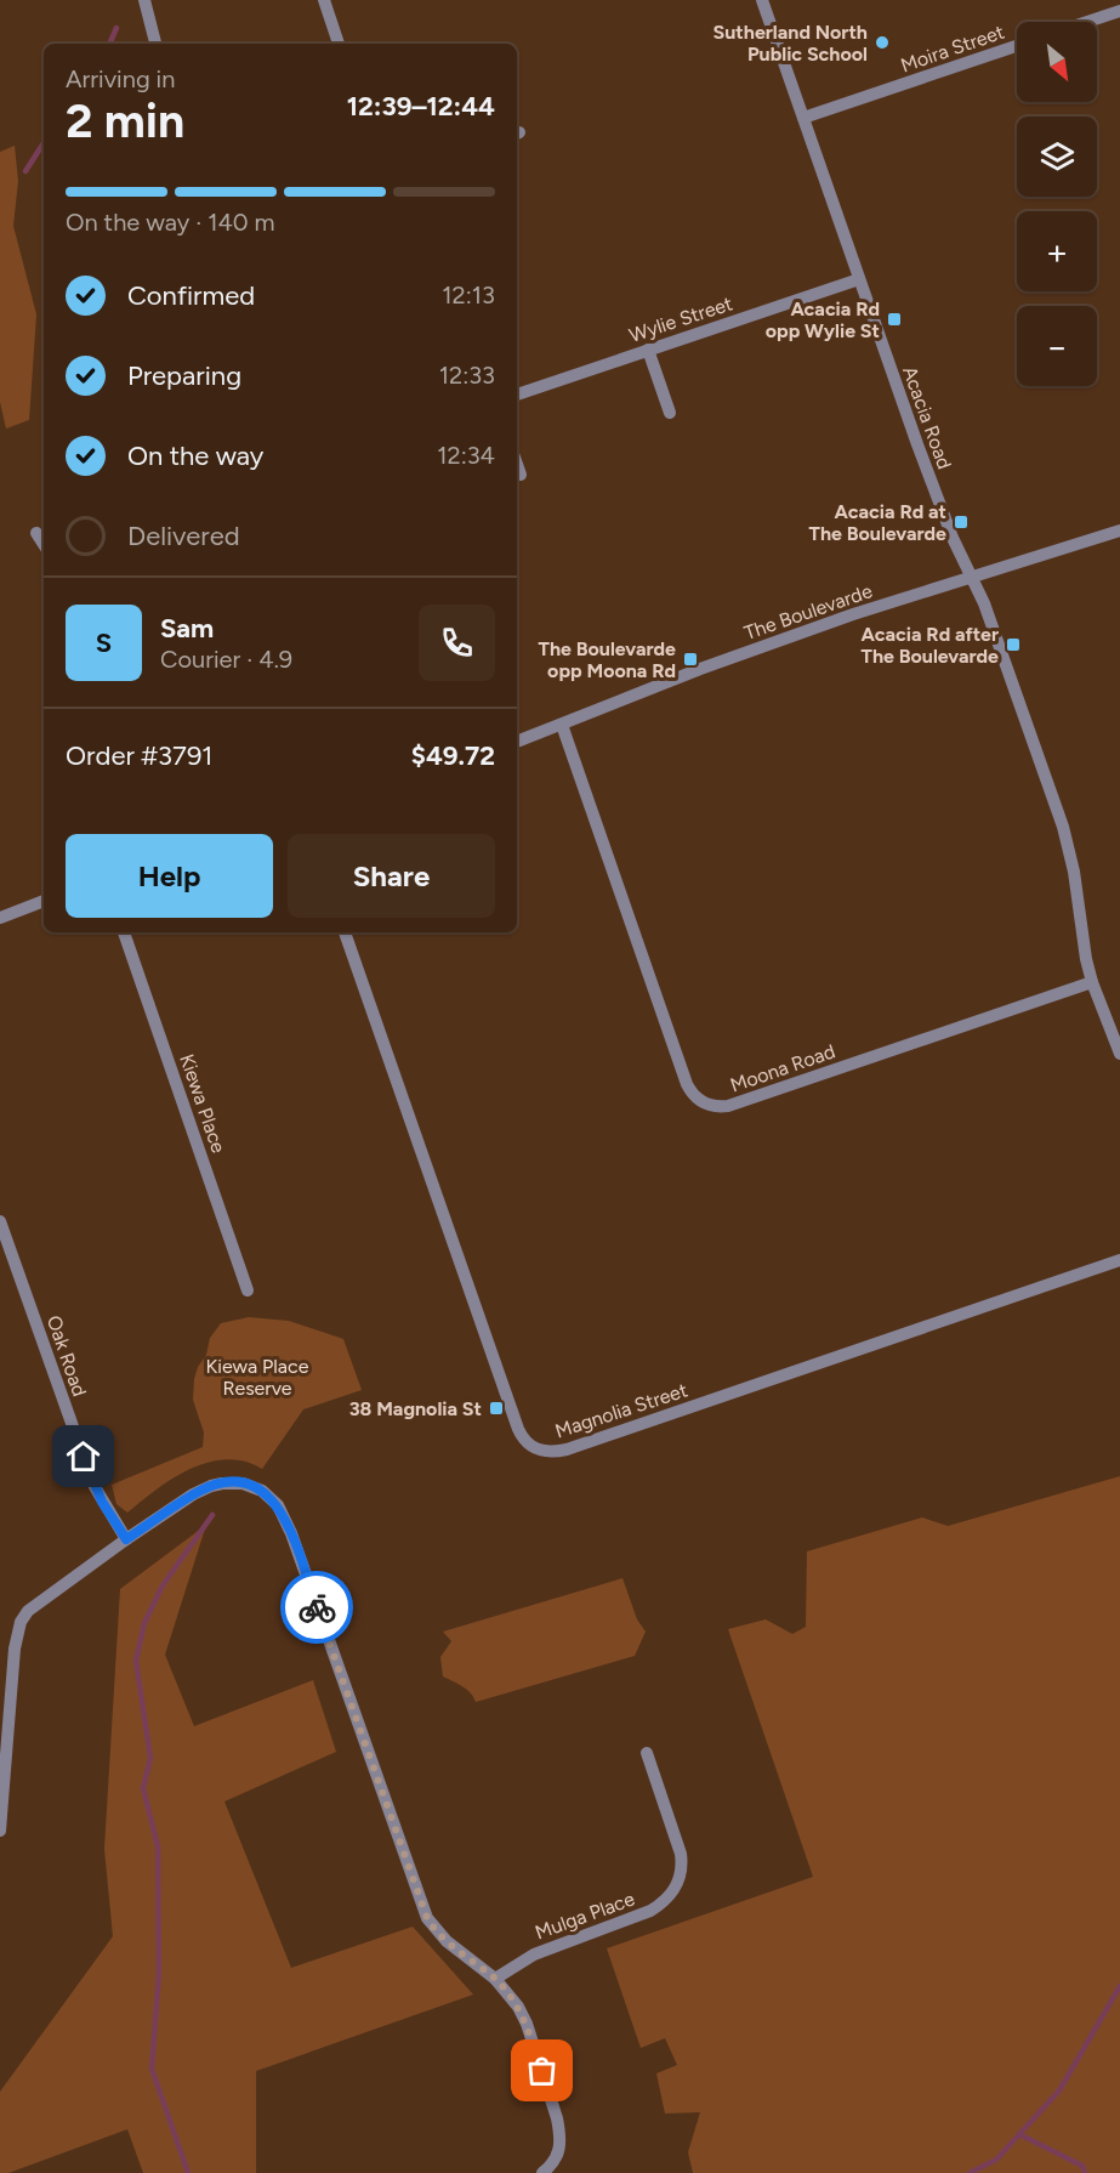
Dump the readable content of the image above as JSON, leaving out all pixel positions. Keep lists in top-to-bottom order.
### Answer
{
  "streets": {
    "street": [
      "Moira Street",
      "Wylie Street",
      "Acacia Road",
      "The Boulevarde",
      "Moona Road",
      "Kiewa Place",
      "Oak Road",
      "Magnolia Street",
      "Mulga Place"
    ]
  },
  "crossings": [
    ["Moira Street", "Acacia Road"],
    ["Wylie Street", "Acacia Road"],
    ["Acacia Road", "The Boulevarde"],
    ["Acacia Road", "Moona Road"],
    ["The Boulevarde", "Moona Road"]
  ],
  "parks": ["Kiewa Place Reserve"],
  "places": {
    "other": ["Sutherland North Public School"],
    "transit": [
      "Acacia Rd opp Wylie St",
      "Acacia Rd at The Boulevarde",
      "Acacia Rd after The Boulevarde",
      "The Boulevarde opp Moona Rd",
      "38 Magnolia St"
    ]
  },
  "north": "bottom right",
  "page": {
    "map_buttons": ["+", "−"],
    "heading": ["2 min", "Arriving in", "12:39–12:44"],
    "panel": [
      "Sam",
      "Courier · 4.9",
      "Order #3791",
      "$49.72"
    ],
    "bar": "On the way · 140 m",
    "list": [
      ["Confirmed", "12:13"],
      ["Preparing", "12:33"],
      ["On the way", "12:34"],
      "Delivered"
    ],
    "round": "S",
    "buttons": ["Help", "Share"]
  }
}
